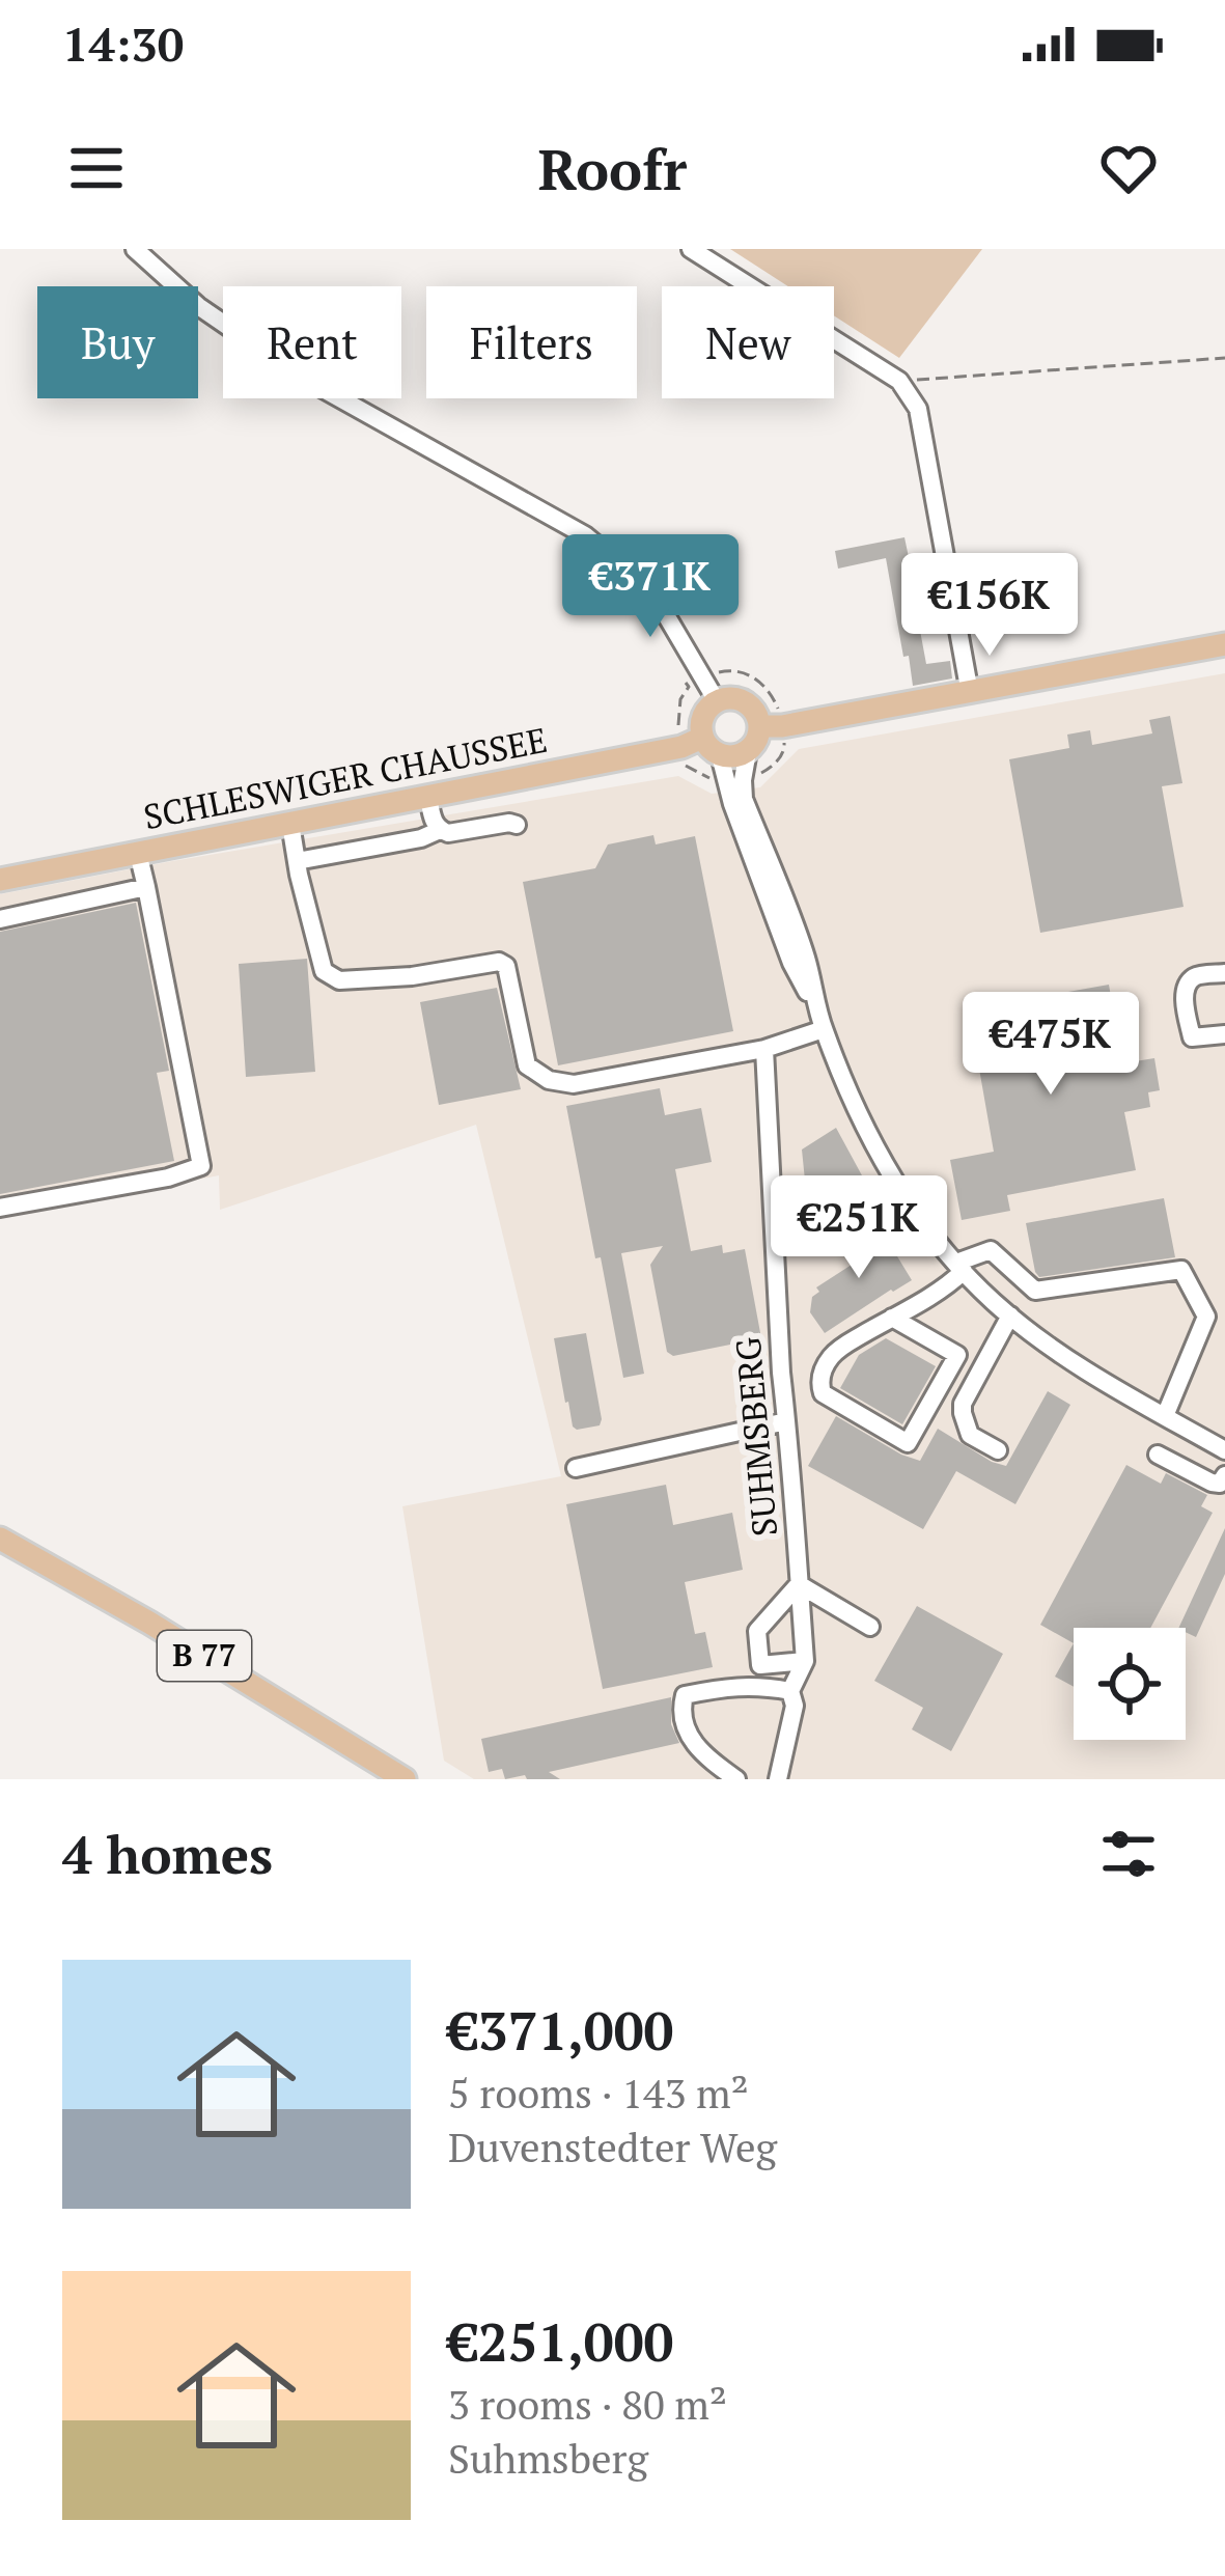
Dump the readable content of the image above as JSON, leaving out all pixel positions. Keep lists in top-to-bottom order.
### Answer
{
  "streets": {
    "main road": ["SCHLESWIGER CHAUSSEE", "B 77"],
    "street": ["SUHMSBERG"]
  },
  "page": {
    "status": "14:30",
    "header": "Roofr",
    "chip": [
      "Buy",
      "Rent",
      "Filters",
      "New"
    ],
    "price": [
      "€371K",
      "€156K",
      "€475K",
      "€251K"
    ],
    "heading": "4 homes",
    "list": [
      {
        "name": "€371,000",
        "note": "5 rooms · 143 m² · Duvenstedter Weg"
      },
      {
        "name": "€251,000",
        "note": "3 rooms · 80 m² · Suhmsberg"
      }
    ]
  }
}
